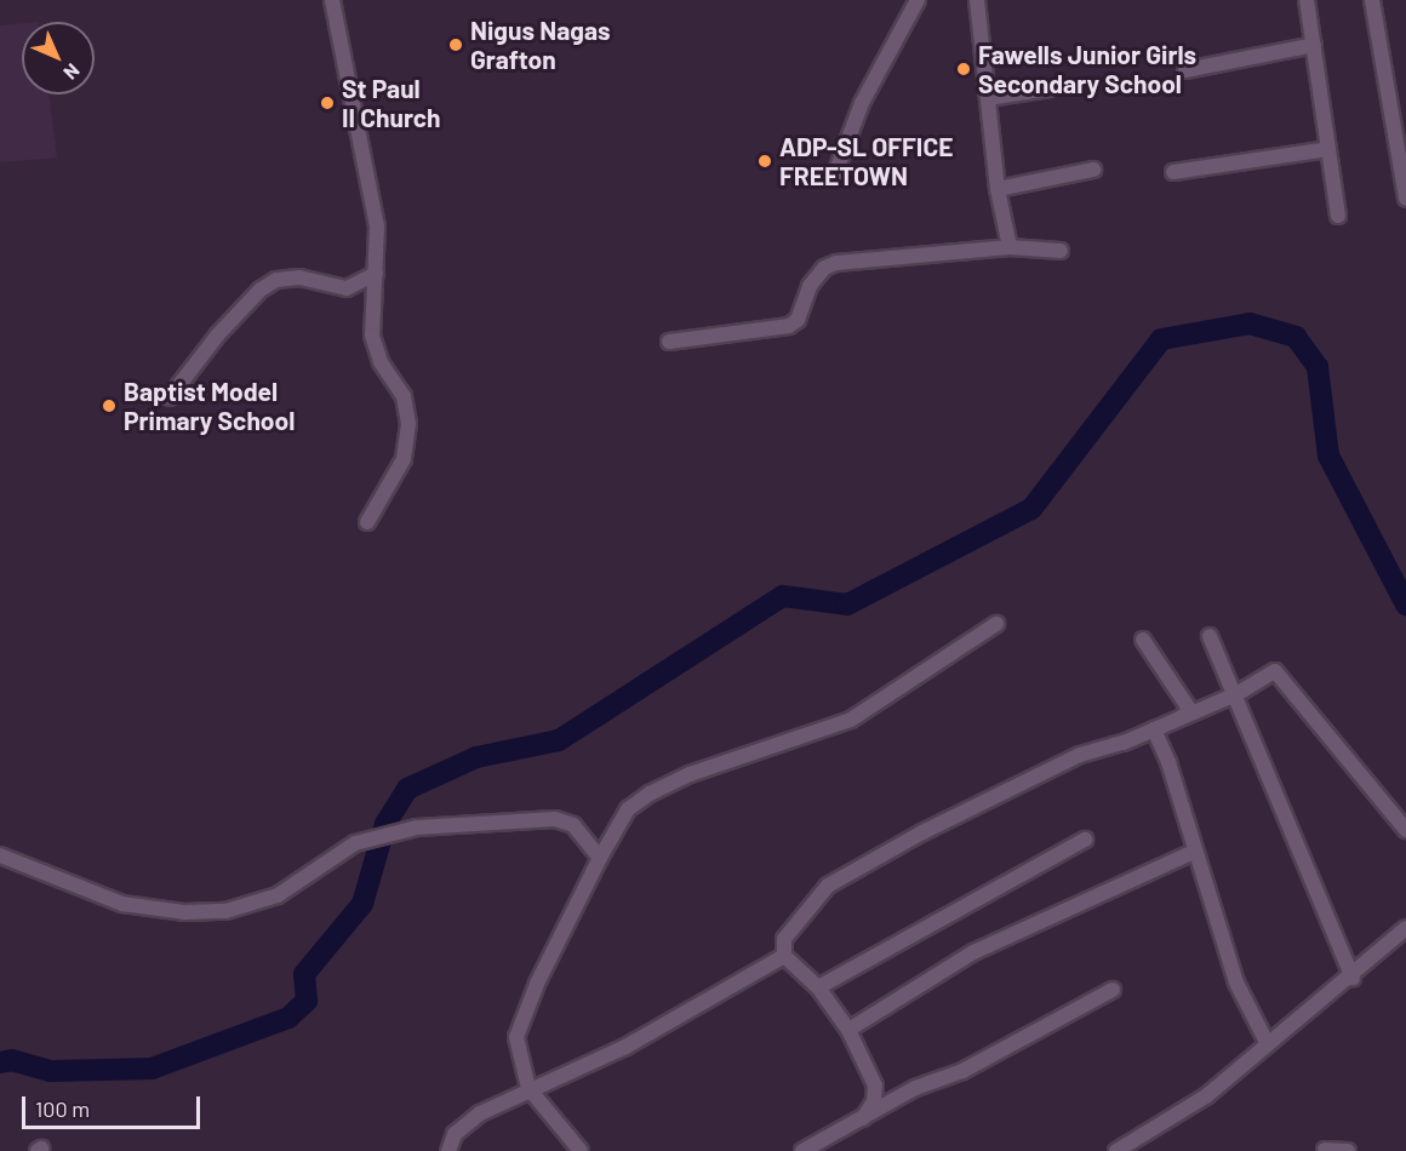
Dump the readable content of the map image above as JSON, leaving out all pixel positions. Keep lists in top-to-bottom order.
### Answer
{
  "places": [
    "Nigus Nagas Grafton",
    "Fawells Junior Girls Secondary School",
    "St Paul II Church",
    "ADP-SL OFFICE FREETOWN",
    "Baptist Model Primary School"
  ],
  "scale_bar": "100 m",
  "north": "bottom right"
}
